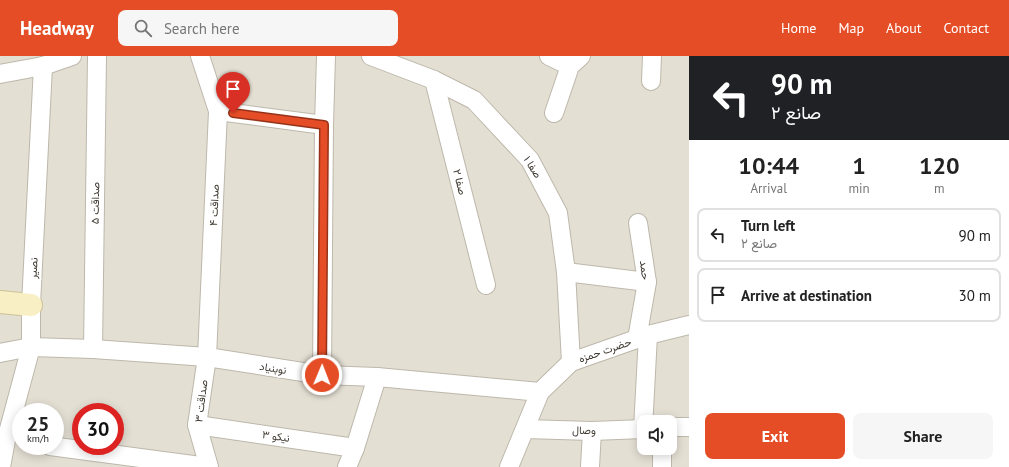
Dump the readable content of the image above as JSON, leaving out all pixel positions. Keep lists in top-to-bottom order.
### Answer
{
  "streets": {
    "street": [
      "صفا ۱",
      "صفا ۲",
      "صداقت ۵",
      "صداقت ۴",
      "نصیر",
      "حمد",
      "حضرت حمزه",
      "نوبنیاد",
      "صداقت ۳",
      "وصال",
      "نیکو ۳"
    ]
  },
  "crossings": [
    ["صفا ۱", "صفا ۲"],
    ["صفا ۱", "حضرت حمزه"],
    ["صداقت ۵", "نوبنیاد"],
    ["صداقت ۴", "نوبنیاد"],
    ["صداقت ۴", "صداقت ۳"],
    ["نصیر", "نوبنیاد"],
    ["حمد", "حضرت حمزه"],
    ["حضرت حمزه", "نوبنیاد"],
    ["حضرت حمزه", "وصال"],
    ["نوبنیاد", "صداقت ۳"],
    ["صداقت ۳", "نیکو ۳"]
  ],
  "page": {
    "header": "Headway",
    "search": "Search here",
    "nav": [
      "Home",
      "Map",
      "About",
      "Contact"
    ],
    "turn": ["90 m", "صانع ۲"],
    "eta": [
      "10:44",
      "Arrival",
      "1",
      "min",
      "120",
      "m"
    ],
    "list": [
      {
        "name": "Turn left",
        "note": "صانع ۲",
        "value": "90 m"
      },
      {
        "name": "Arrive at destination",
        "value": "30 m"
      }
    ],
    "speed": "25 km/h",
    "limit": "30",
    "buttons": ["Exit", "Share"]
  }
}
